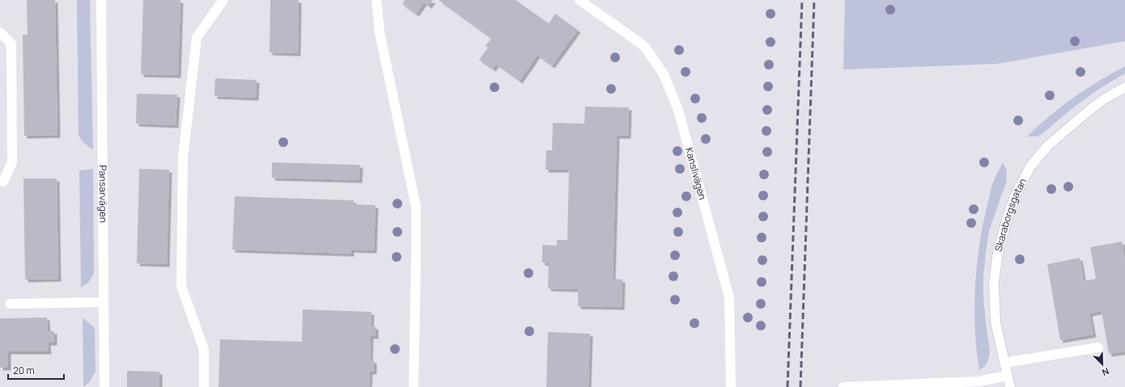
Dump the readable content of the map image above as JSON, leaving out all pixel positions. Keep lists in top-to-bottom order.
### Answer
{
  "streets": {
    "street": ["Kanslivägen", "Pansarvägen", "Skaraborgsgatan"]
  },
  "scale_bar": "20 m",
  "north": "bottom right"
}
